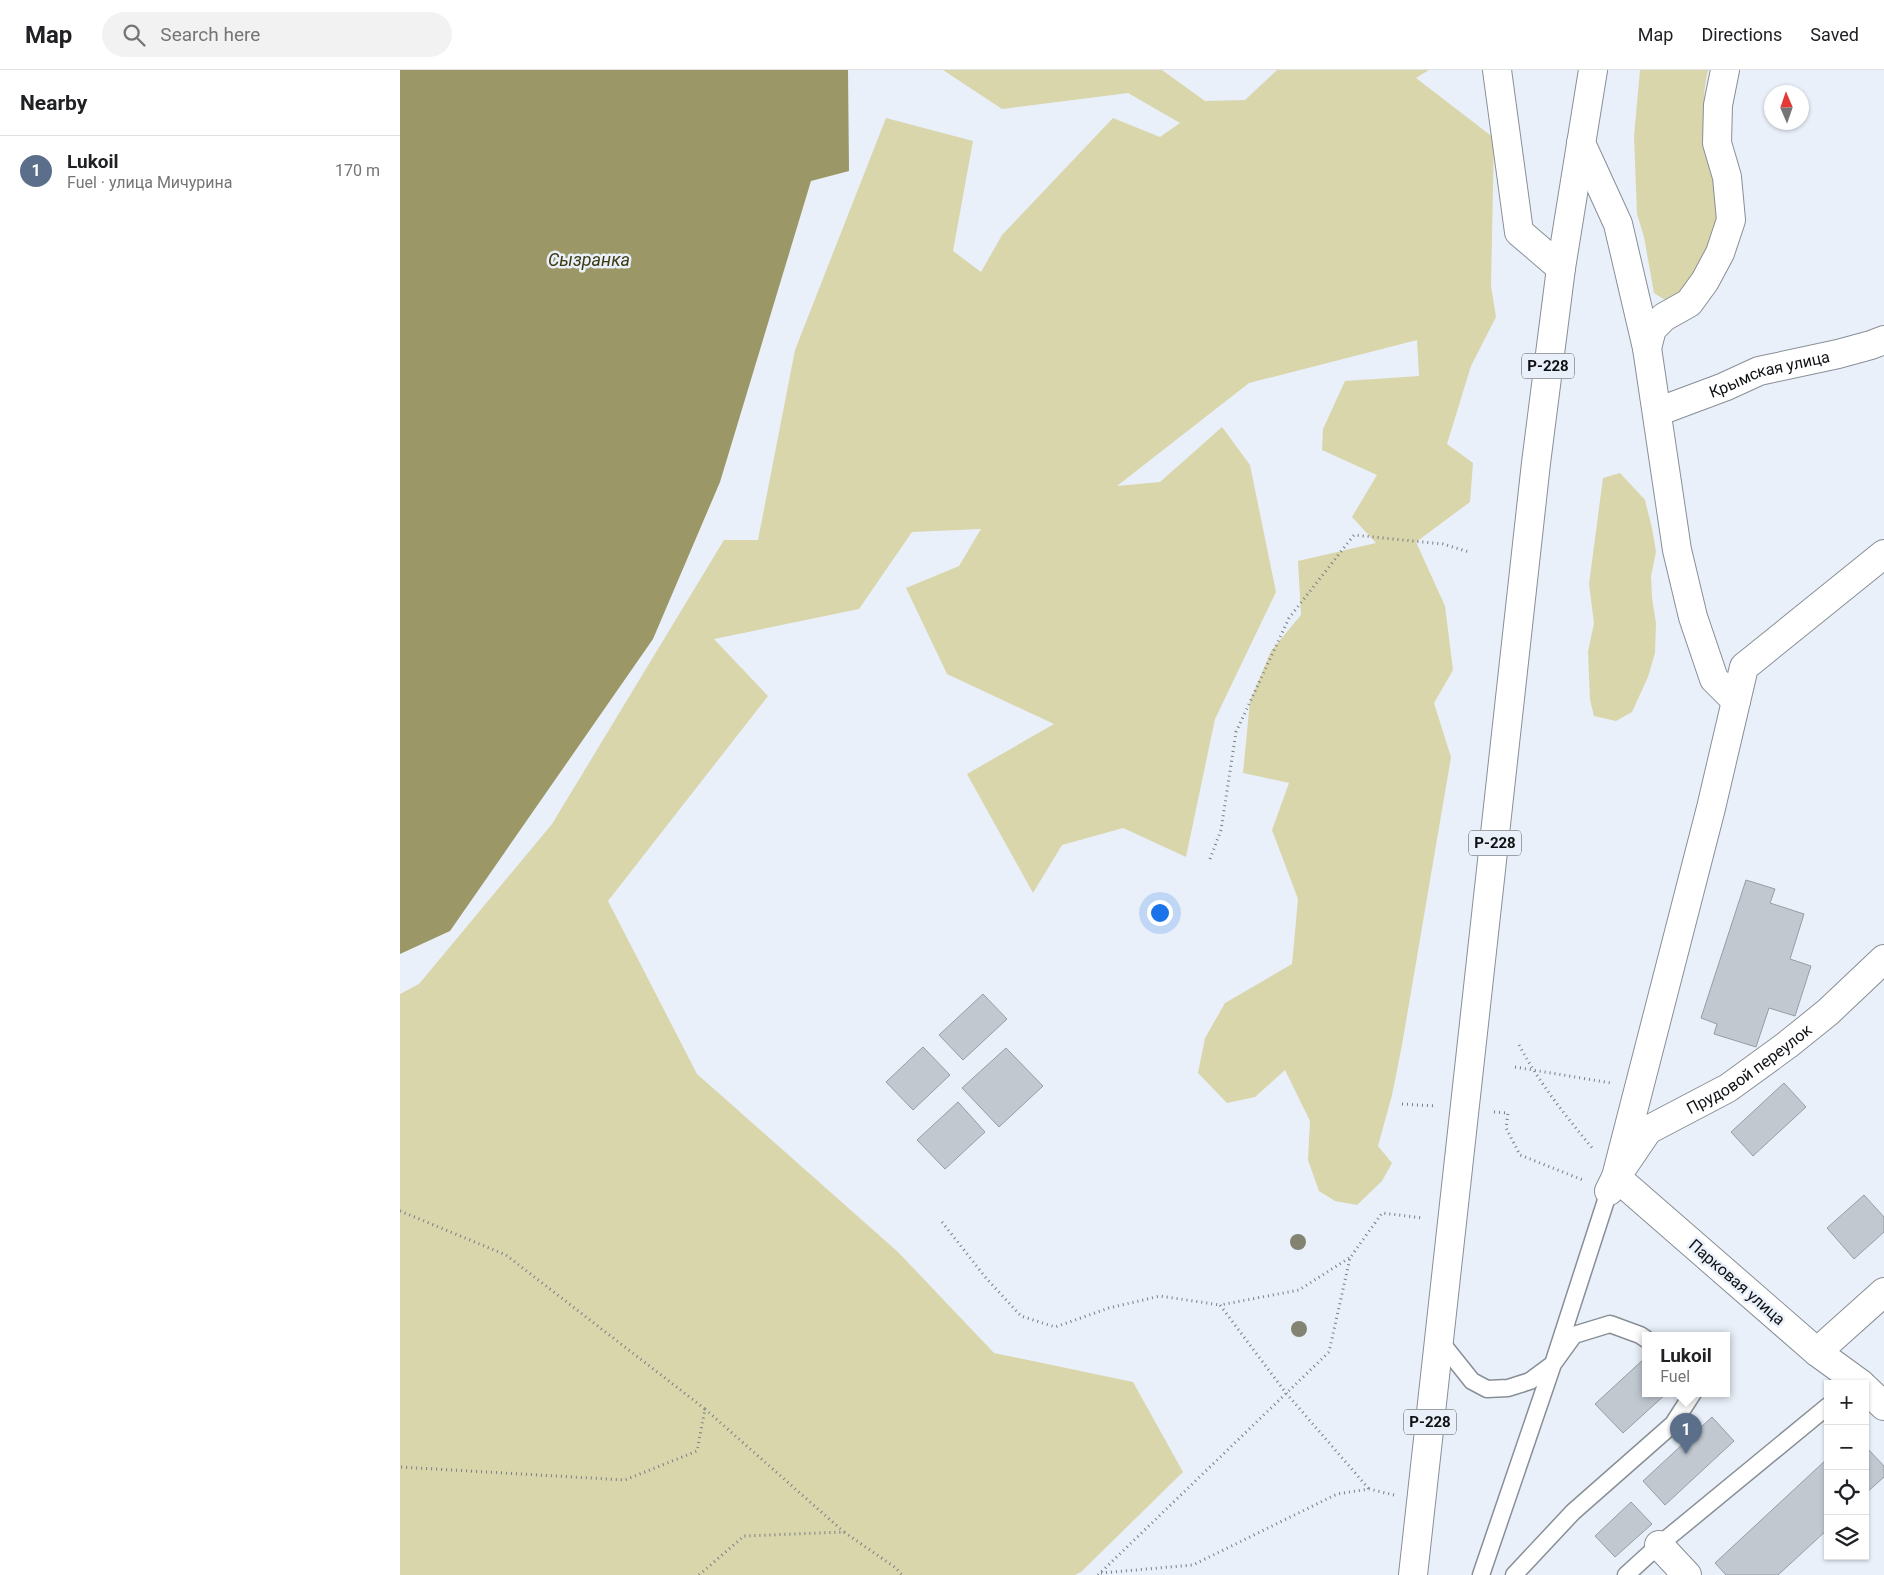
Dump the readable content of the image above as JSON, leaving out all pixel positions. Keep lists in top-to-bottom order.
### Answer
{
  "streets": {
    "street": [
      "Р-228",
      "Крымская улица",
      "Прудовой переулок",
      "Парковая улица"
    ]
  },
  "crossings": [
    ["Прудовой переулок", "Парковая улица"]
  ],
  "water": ["Сызранка"],
  "north": "top",
  "page": {
    "header": "Map",
    "search": "Search here",
    "nav": ["Map", "Directions", "Saved"],
    "heading": "Nearby",
    "list": [
      {
        "mark": "1",
        "name": "Lukoil",
        "note": "Fuel · улица Мичурина",
        "value": "170 m"
      }
    ],
    "popup": ["Lukoil", "Fuel"],
    "map_buttons": ["+", "−"],
    "pins": "1"
  }
}
